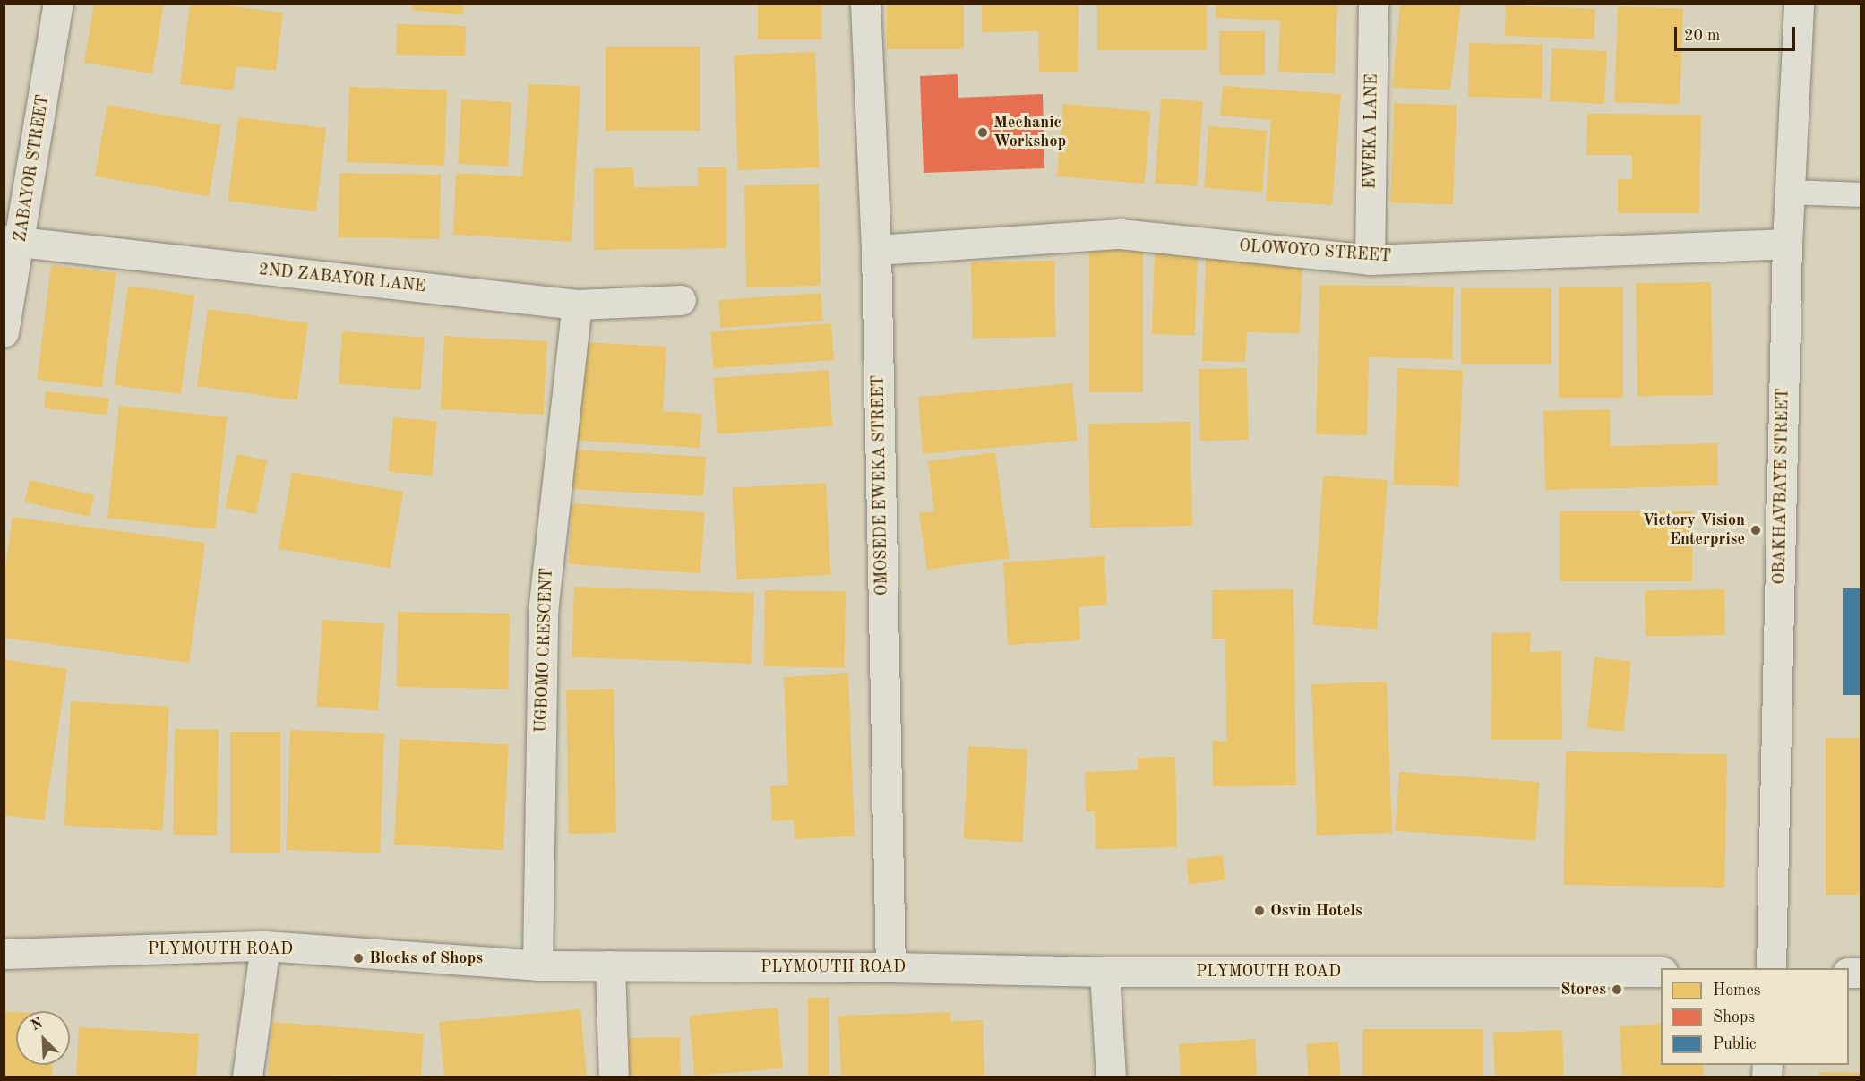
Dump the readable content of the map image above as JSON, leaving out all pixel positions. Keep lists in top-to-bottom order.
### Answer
{
  "streets": {
    "street": [
      "EWEKA LANE",
      "ZABAYOR STREET",
      "OLOWOYO STREET",
      "2ND ZABAYOR LANE",
      "OMOSEDE EWEKA STREET",
      "OBAKHAVBAYE STREET",
      "UGBOMO CRESCENT",
      "PLYMOUTH ROAD"
    ]
  },
  "crossings": [
    ["EWEKA LANE", "OLOWOYO STREET"],
    ["ZABAYOR STREET", "2ND ZABAYOR LANE"],
    ["OLOWOYO STREET", "OMOSEDE EWEKA STREET"],
    ["OLOWOYO STREET", "OBAKHAVBAYE STREET"],
    ["2ND ZABAYOR LANE", "UGBOMO CRESCENT"],
    ["OMOSEDE EWEKA STREET", "PLYMOUTH ROAD"],
    ["UGBOMO CRESCENT", "PLYMOUTH ROAD"]
  ],
  "places": [
    "Mechanic Workshop",
    "Victory Vision Enterprise",
    "Osvin Hotels",
    "Blocks of Shops",
    "Stores"
  ],
  "legend": ["Homes", "Shops", "Public"],
  "scale_bar": "20 m",
  "north": "top left"
}
